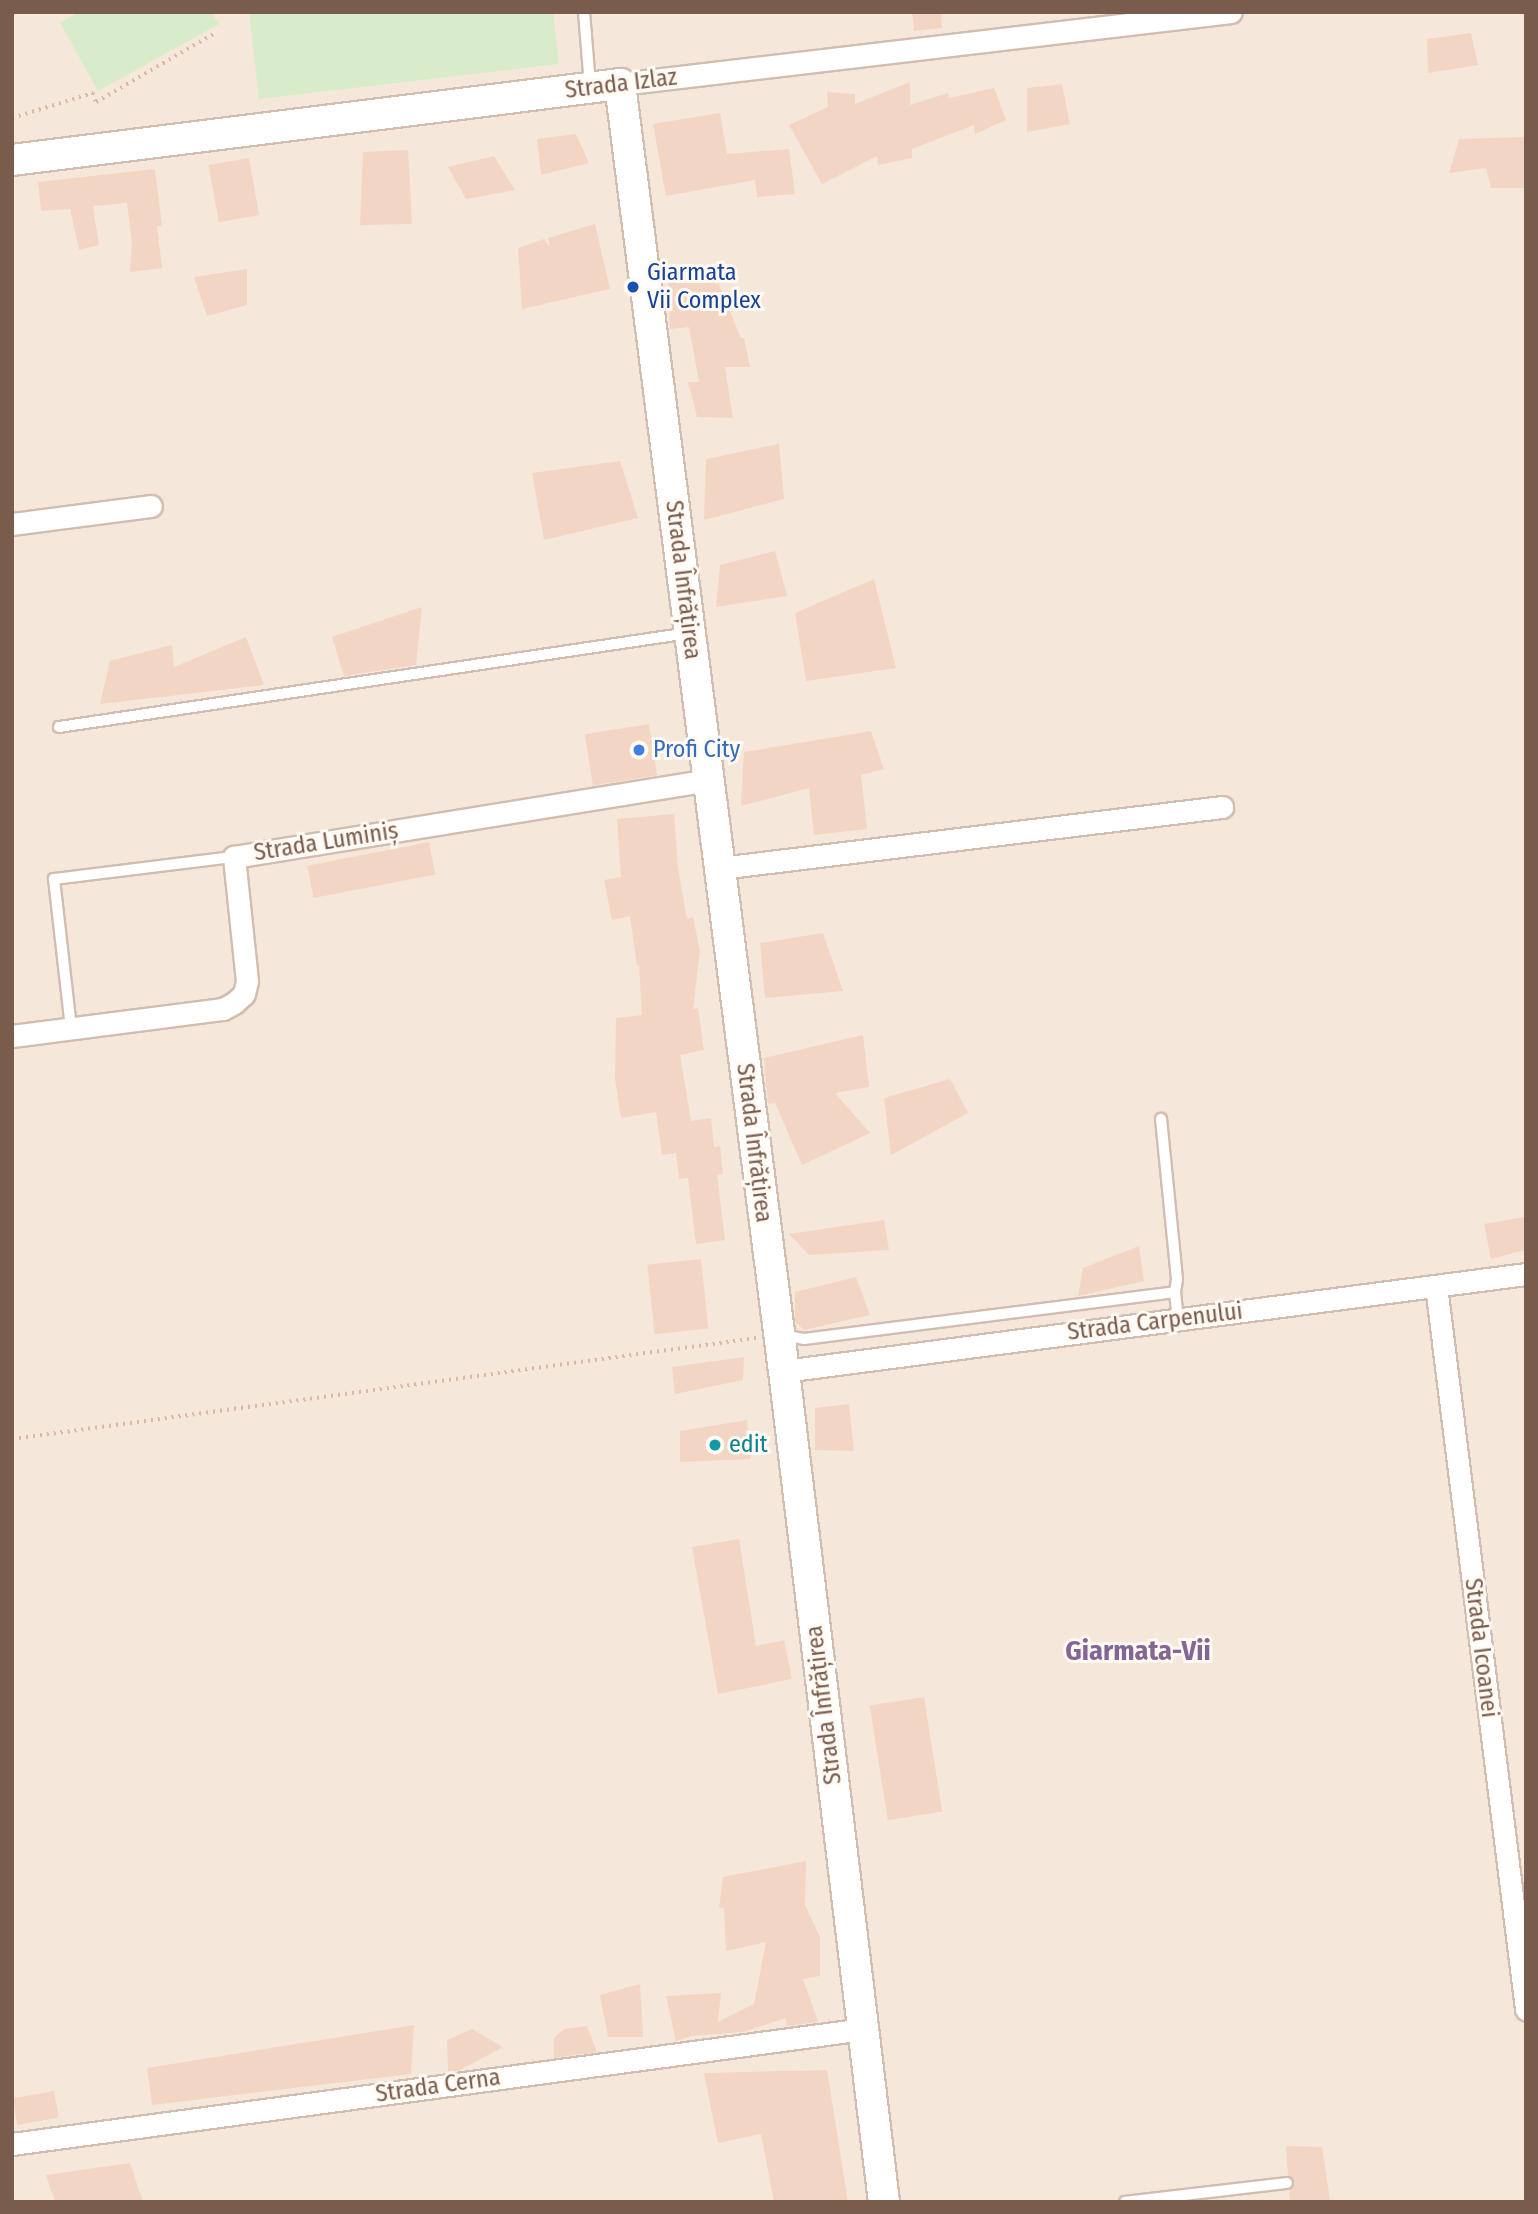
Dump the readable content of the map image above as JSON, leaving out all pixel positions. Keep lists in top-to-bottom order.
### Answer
{
  "streets": {
    "street": [
      "Strada Izlaz",
      "Strada Înfrățirea",
      "Strada Luminiș",
      "Strada Carpenului",
      "Strada Icoanei",
      "Strada Cerna"
    ]
  },
  "crossings": [
    ["Strada Izlaz", "Strada Înfrățirea"],
    ["Strada Înfrățirea", "Strada Luminiș"],
    ["Strada Înfrățirea", "Strada Carpenului"],
    ["Strada Înfrățirea", "Strada Cerna"],
    ["Strada Carpenului", "Strada Icoanei"]
  ],
  "districts": ["Giarmata-Vii"],
  "places": ["Giarmata Vii Complex", "Profi City", "edit"]
}
